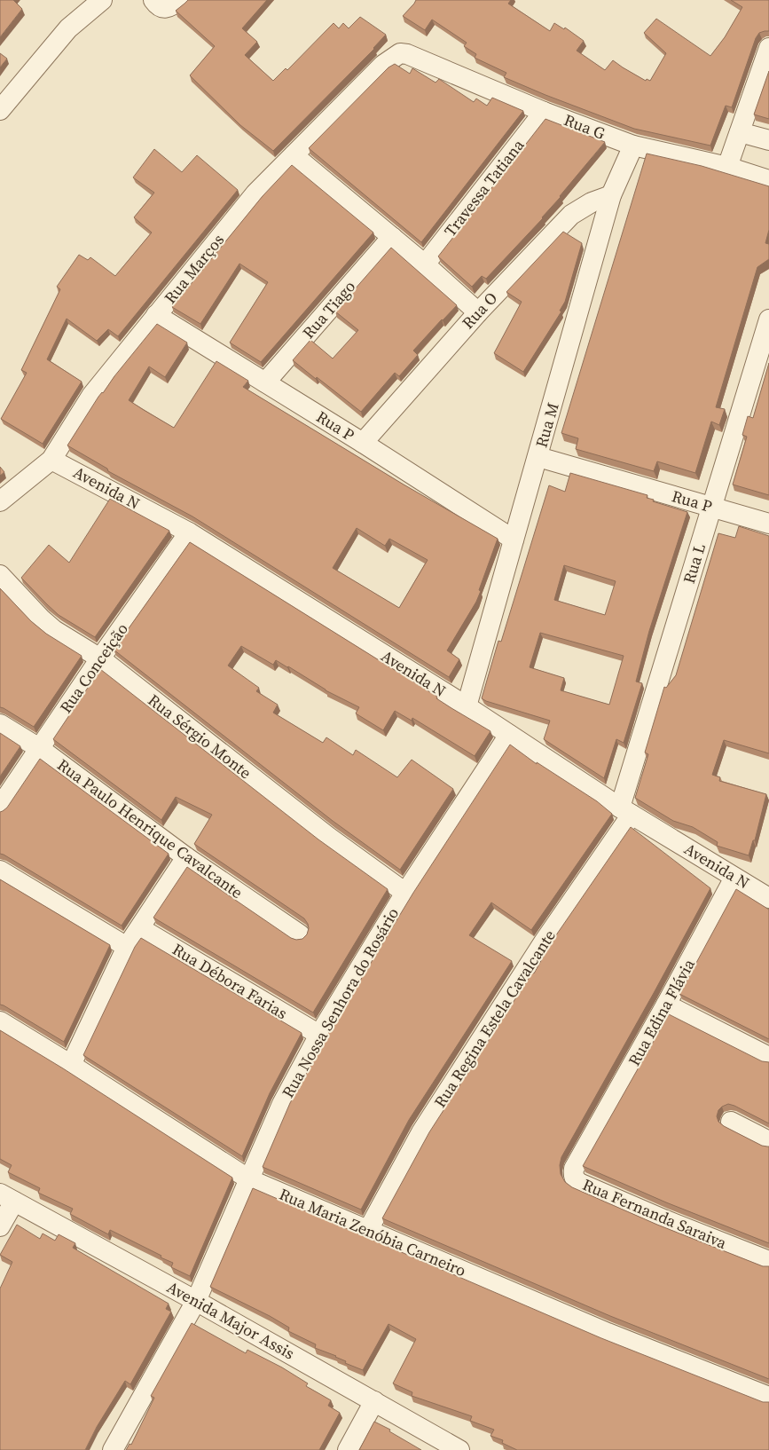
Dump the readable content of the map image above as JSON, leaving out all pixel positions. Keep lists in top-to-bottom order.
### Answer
{
  "streets": {
    "street": [
      "Rua G",
      "Travessa Tatiana",
      "Rua Marços",
      "Rua Tiago",
      "Rua O",
      "Rua M",
      "Rua P",
      "Avenida N",
      "Rua L",
      "Rua Conceição",
      "Rua Sérgio Monte",
      "Rua Paulo Henrique Cavalcante",
      "Rua Débora Farias",
      "Rua Nossa Senhora do Rosário",
      "Rua Edina Flávia",
      "Rua Regina Estela Cavalcante",
      "Rua Fernanda Saraiva",
      "Rua Maria Zenóbia Carneiro",
      "Avenida Major Assis"
    ]
  },
  "crossings": [
    ["Rua G", "Travessa Tatiana"],
    ["Rua G", "Rua Marços"],
    ["Rua G", "Rua M"],
    ["Rua Marços", "Rua P"],
    ["Rua Marços", "Avenida N"],
    ["Rua Tiago", "Rua P"],
    ["Rua O", "Rua M"],
    ["Rua O", "Rua P"],
    ["Rua M", "Rua P"],
    ["Rua M", "Avenida N"],
    ["Rua P", "Rua L"],
    ["Avenida N", "Rua L"],
    ["Avenida N", "Rua Conceição"],
    ["Avenida N", "Rua Nossa Senhora do Rosário"],
    ["Avenida N", "Rua Edina Flávia"],
    ["Avenida N", "Rua Regina Estela Cavalcante"],
    ["Rua L", "Rua Regina Estela Cavalcante"],
    ["Rua Conceição", "Rua Sérgio Monte"],
    ["Rua Conceição", "Rua Paulo Henrique Cavalcante"],
    ["Rua Sérgio Monte", "Rua Nossa Senhora do Rosário"],
    ["Rua Débora Farias", "Rua Nossa Senhora do Rosário"],
    ["Rua Nossa Senhora do Rosário", "Rua Maria Zenóbia Carneiro"],
    ["Rua Nossa Senhora do Rosário", "Avenida Major Assis"],
    ["Rua Edina Flávia", "Rua Fernanda Saraiva"],
    ["Rua Regina Estela Cavalcante", "Rua Maria Zenóbia Carneiro"]
  ]
}
